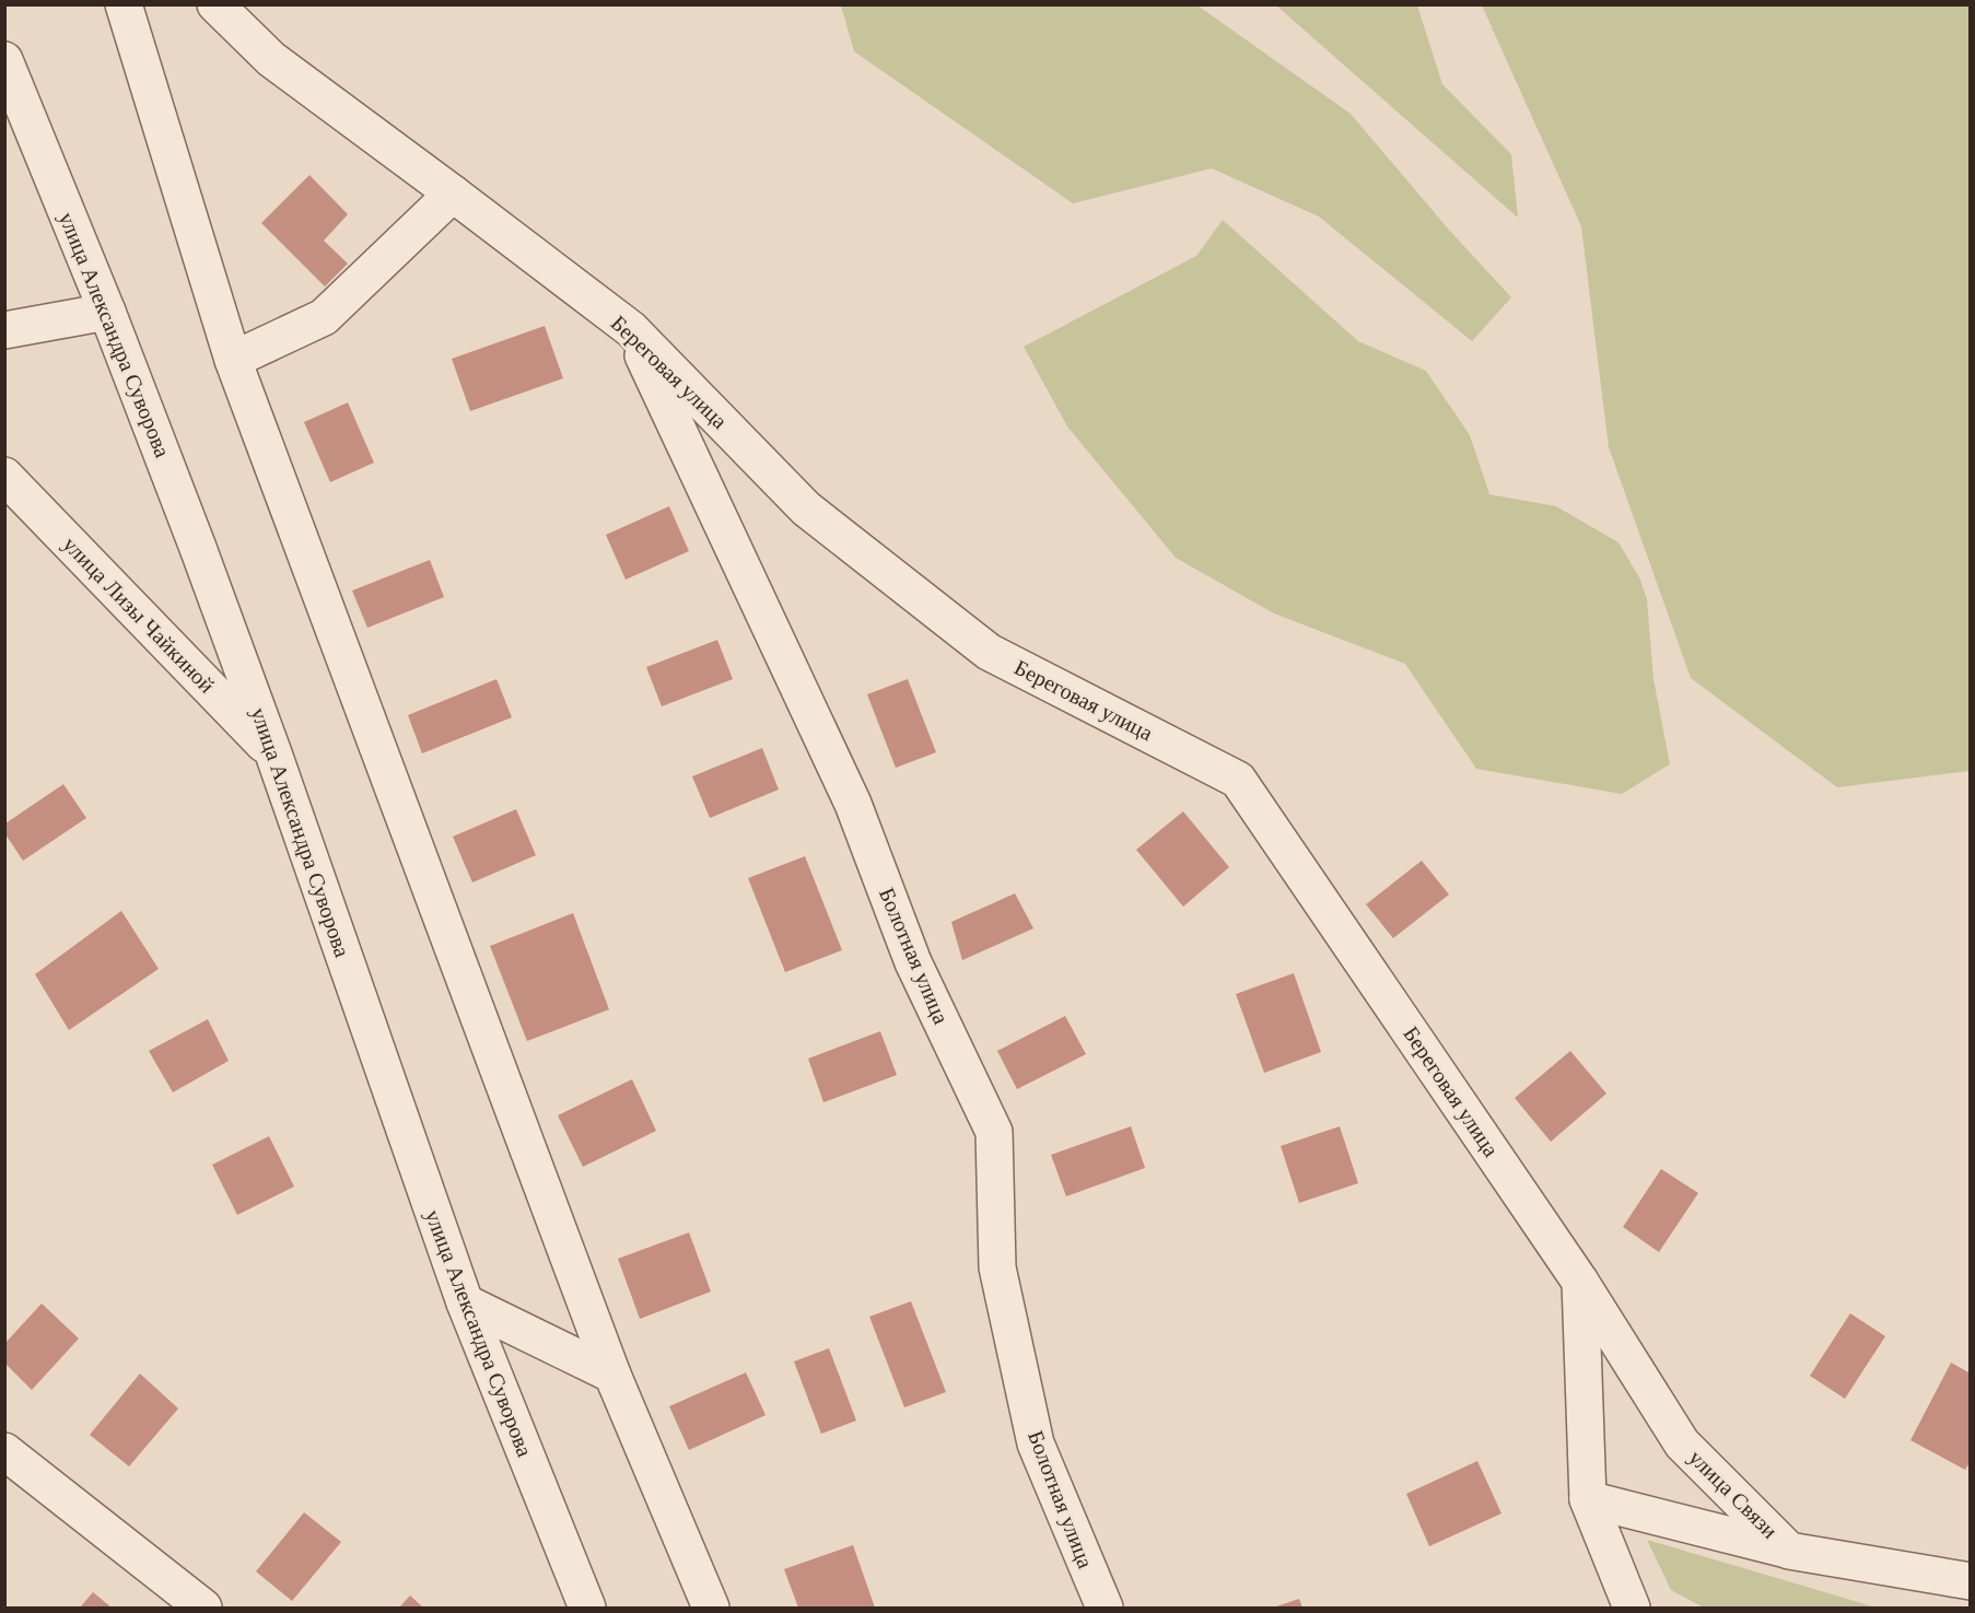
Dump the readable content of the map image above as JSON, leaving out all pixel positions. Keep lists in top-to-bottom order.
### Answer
{
  "streets": {
    "street": [
      "улица Александра Суворова",
      "Береговая улица",
      "улица Лизы Чайкиной",
      "Болотная улица",
      "улица Связи"
    ]
  },
  "crossings": [
    ["улица Александра Суворова", "улица Лизы Чайкиной"],
    ["Береговая улица", "Болотная улица"],
    ["Береговая улица", "улица Связи"]
  ]
}
